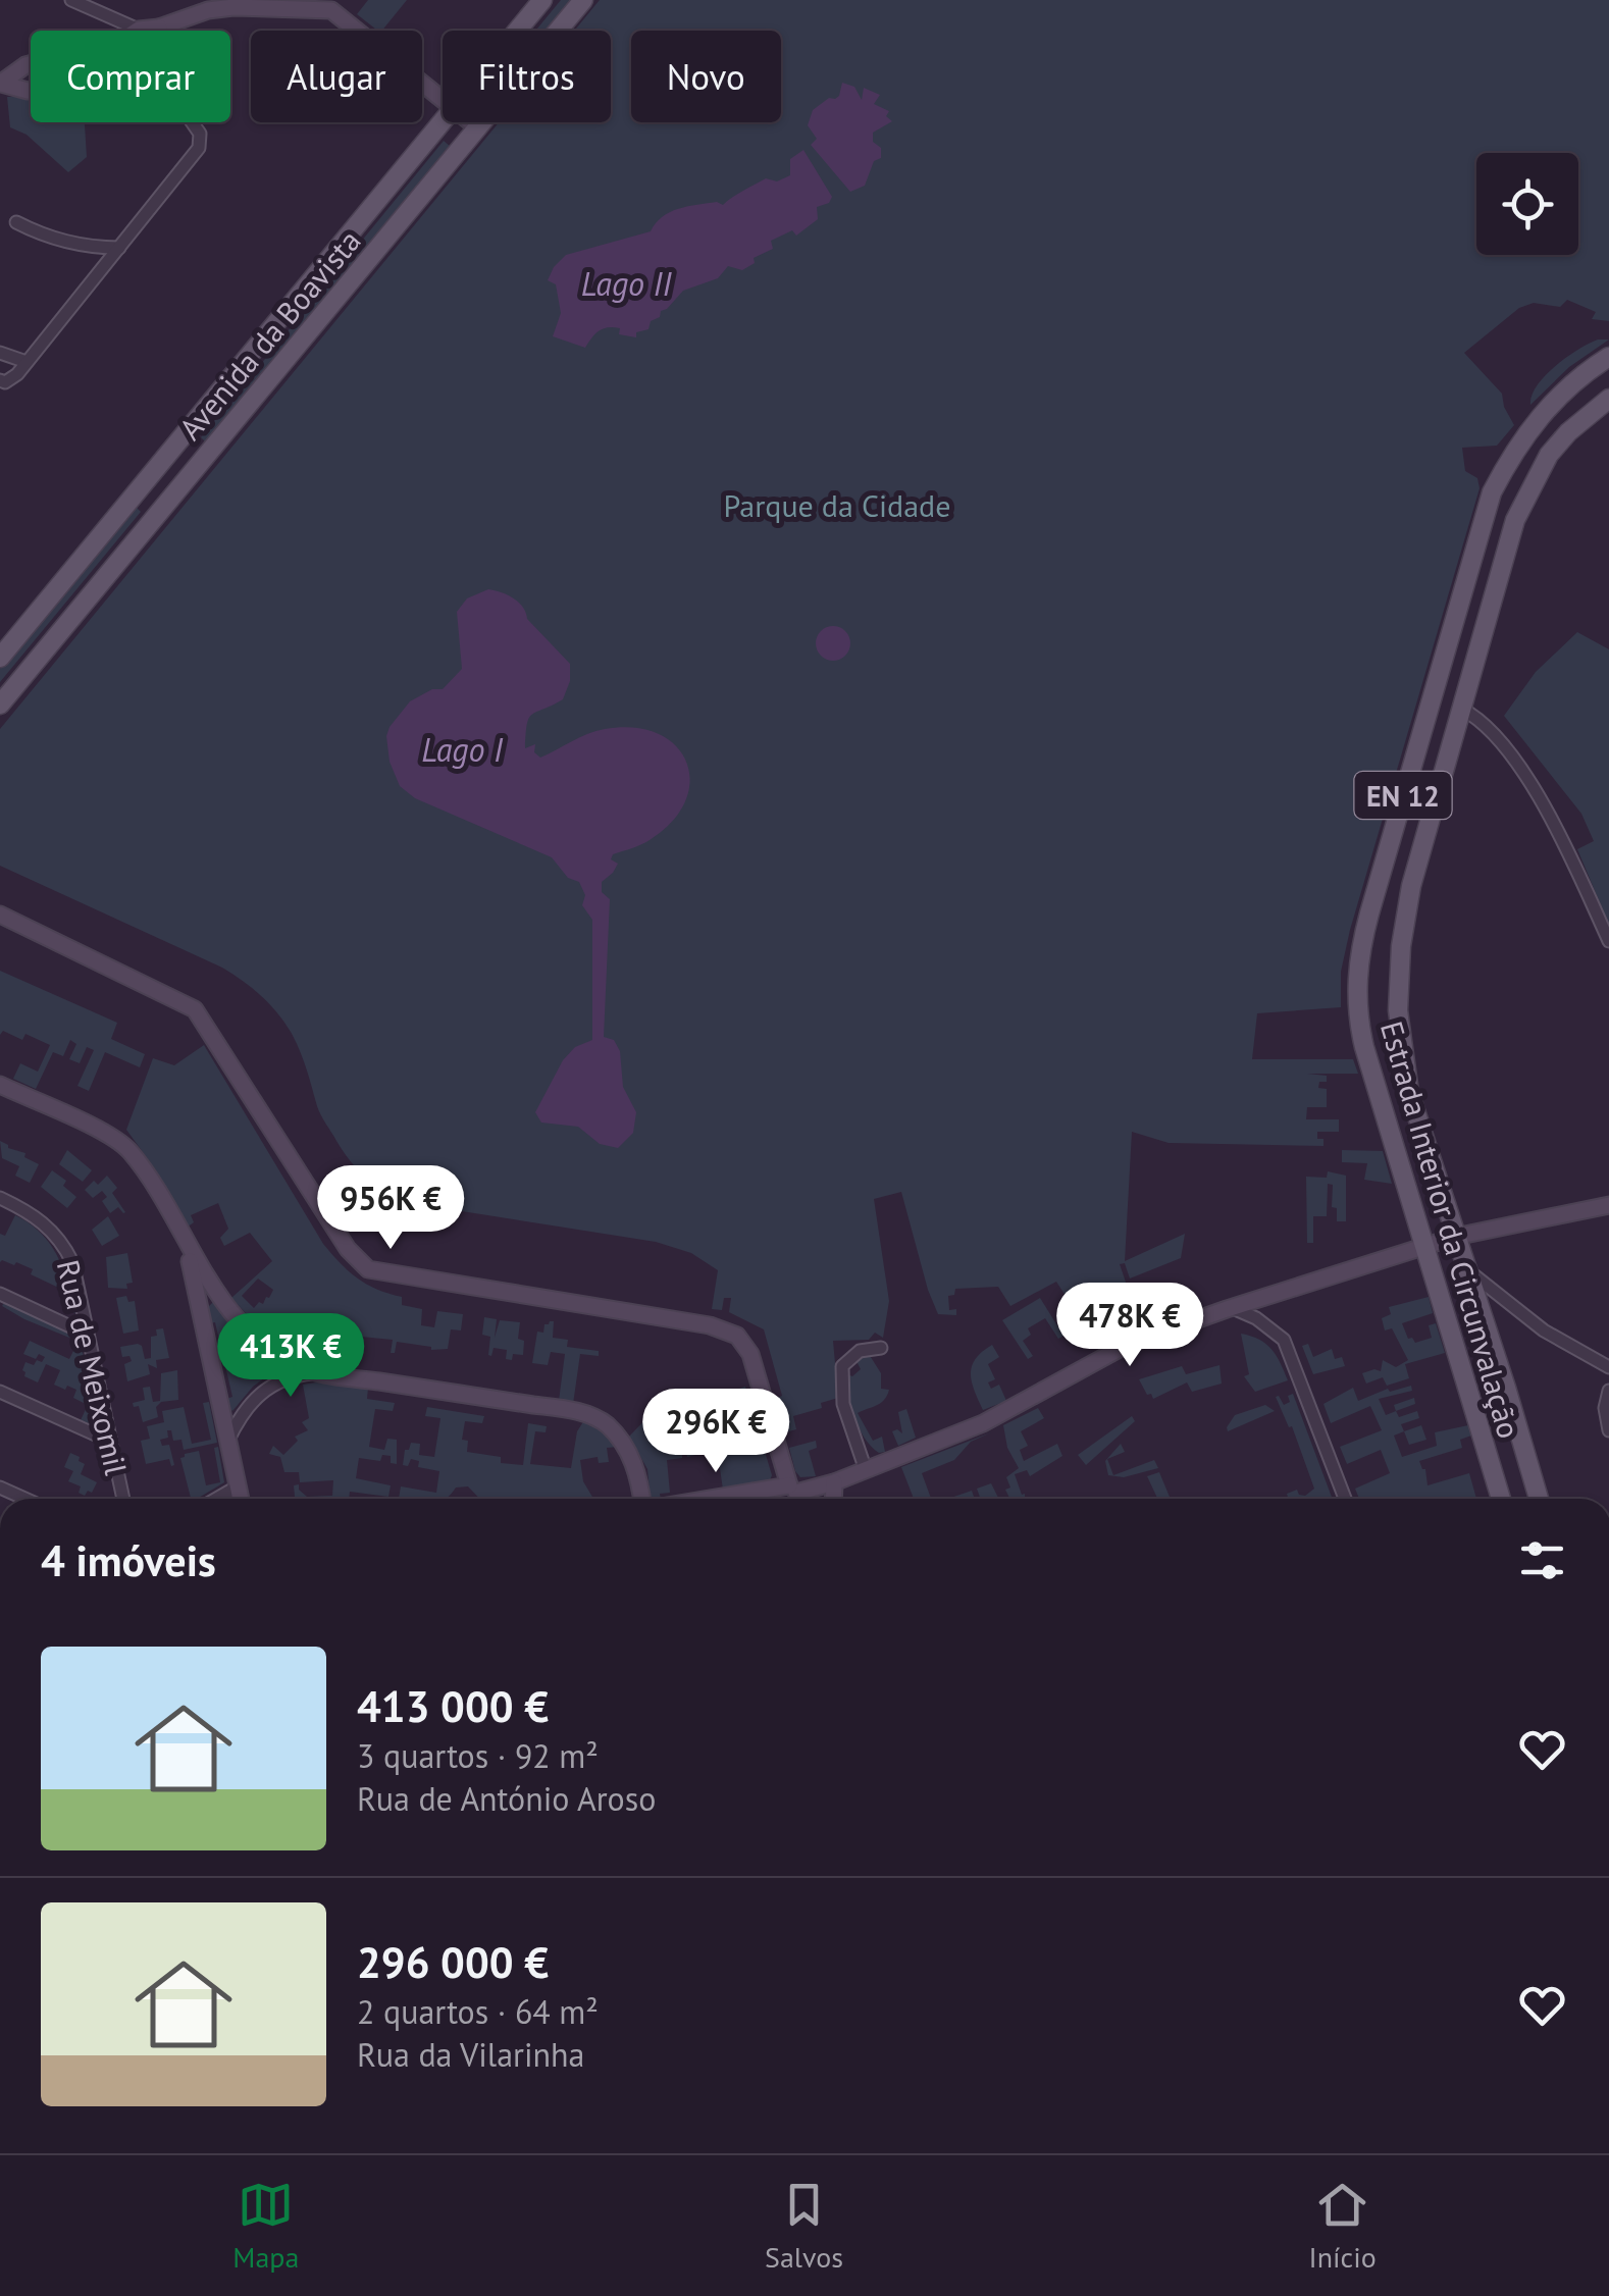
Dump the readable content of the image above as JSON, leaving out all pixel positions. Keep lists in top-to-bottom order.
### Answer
{
  "streets": {
    "main road": ["Avenida da Boavista", "EN 12", "Estrada Interior da Circunvalação"],
    "street": ["Rua de Meixomil"]
  },
  "water": ["Lago II", "Lago I"],
  "parks": ["Parque da Cidade"],
  "page": {
    "chip": [
      "Comprar",
      "Alugar",
      "Filtros",
      "Novo"
    ],
    "price": [
      "956K €",
      "478K €",
      "413K €",
      "296K €"
    ],
    "heading": "4 imóveis",
    "list": [
      {
        "name": "413 000 €",
        "note": "3 quartos · 92 m² · Rua de António Aroso"
      },
      {
        "name": "296 000 €",
        "note": "2 quartos · 64 m² · Rua da Vilarinha"
      }
    ],
    "tabs": ["Mapa", "Salvos", "Início"]
  }
}
